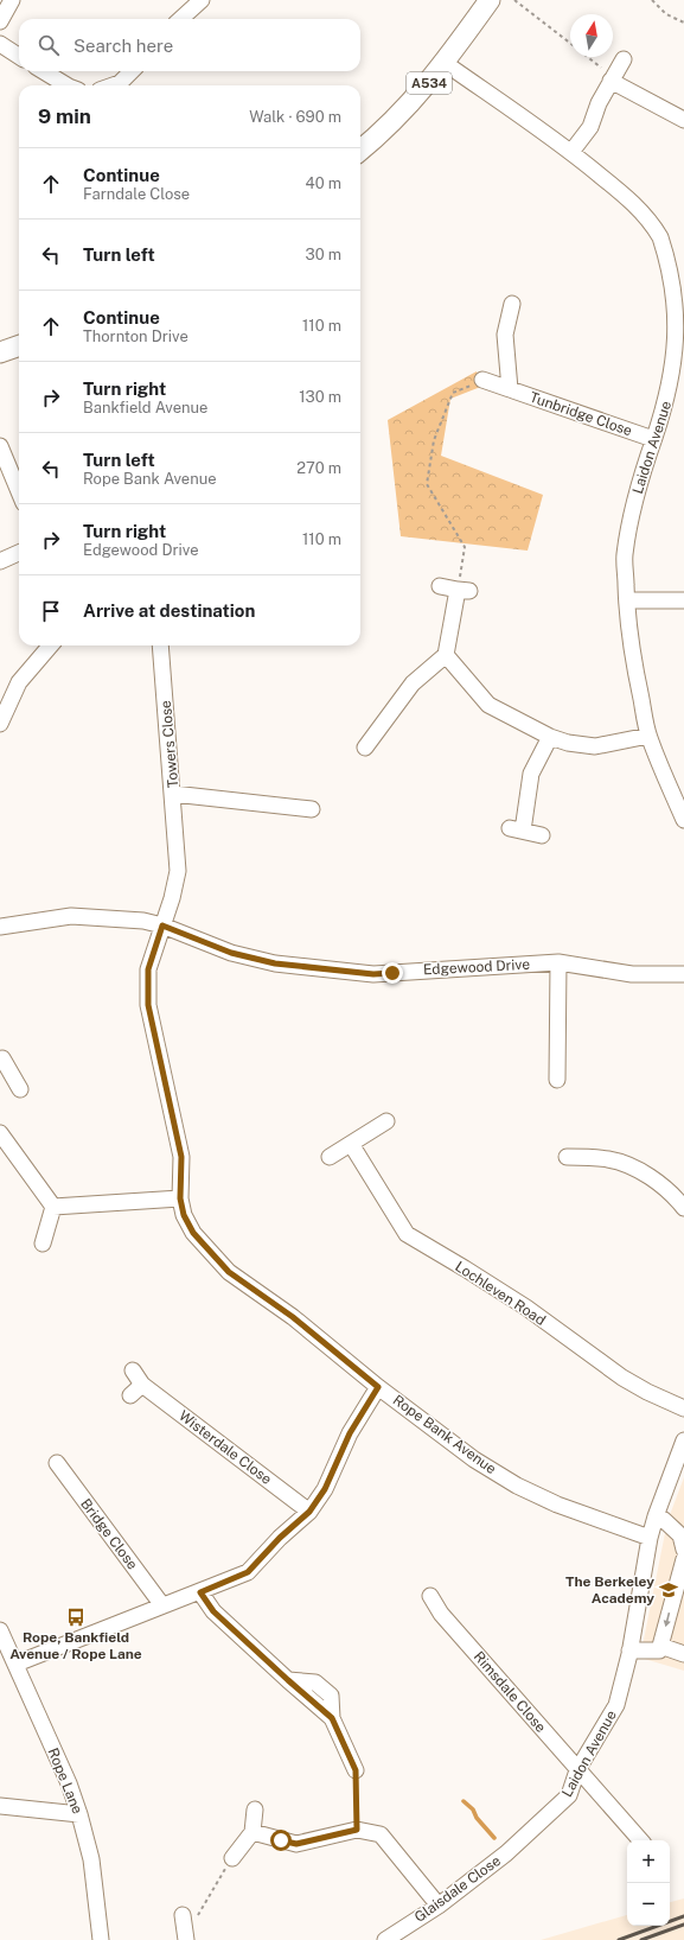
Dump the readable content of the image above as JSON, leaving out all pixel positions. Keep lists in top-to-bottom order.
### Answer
{
  "streets": {
    "main road": ["A534"],
    "street": [
      "Tunbridge Close",
      "Laidon Avenue",
      "Towers Close",
      "Edgewood Drive",
      "Lochleven Road",
      "Rope Bank Avenue",
      "Wisterdale Close",
      "Bridge Close",
      "Rimsdale Close",
      "Rope Lane",
      "Glaisdale Close"
    ]
  },
  "crossings": [
    ["A534", "Laidon Avenue"],
    ["Tunbridge Close", "Laidon Avenue"],
    ["Laidon Avenue", "Rope Bank Avenue"],
    ["Laidon Avenue", "Rimsdale Close"],
    ["Laidon Avenue", "Glaisdale Close"],
    ["Towers Close", "Rope Bank Avenue"],
    ["Edgewood Drive", "Rope Bank Avenue"]
  ],
  "places": {
    "school or university": ["The Berkeley Academy"],
    "bus stop": ["Rope, Bankfield Avenue / Rope Lane"]
  },
  "north": "top",
  "page": {
    "search": "Search here",
    "heading": ["9 min", "Walk · 690 m"],
    "list": [
      ["Continue", "Farndale Close", "40 m"],
      ["Turn left", "30 m"],
      ["Continue", "Thornton Drive", "110 m"],
      ["Turn right", "Bankfield Avenue", "130 m"],
      ["Turn left", "Rope Bank Avenue", "270 m"],
      ["Turn right", "Edgewood Drive", "110 m"],
      "Arrive at destination"
    ],
    "map_buttons": ["+", "−"]
  }
}
